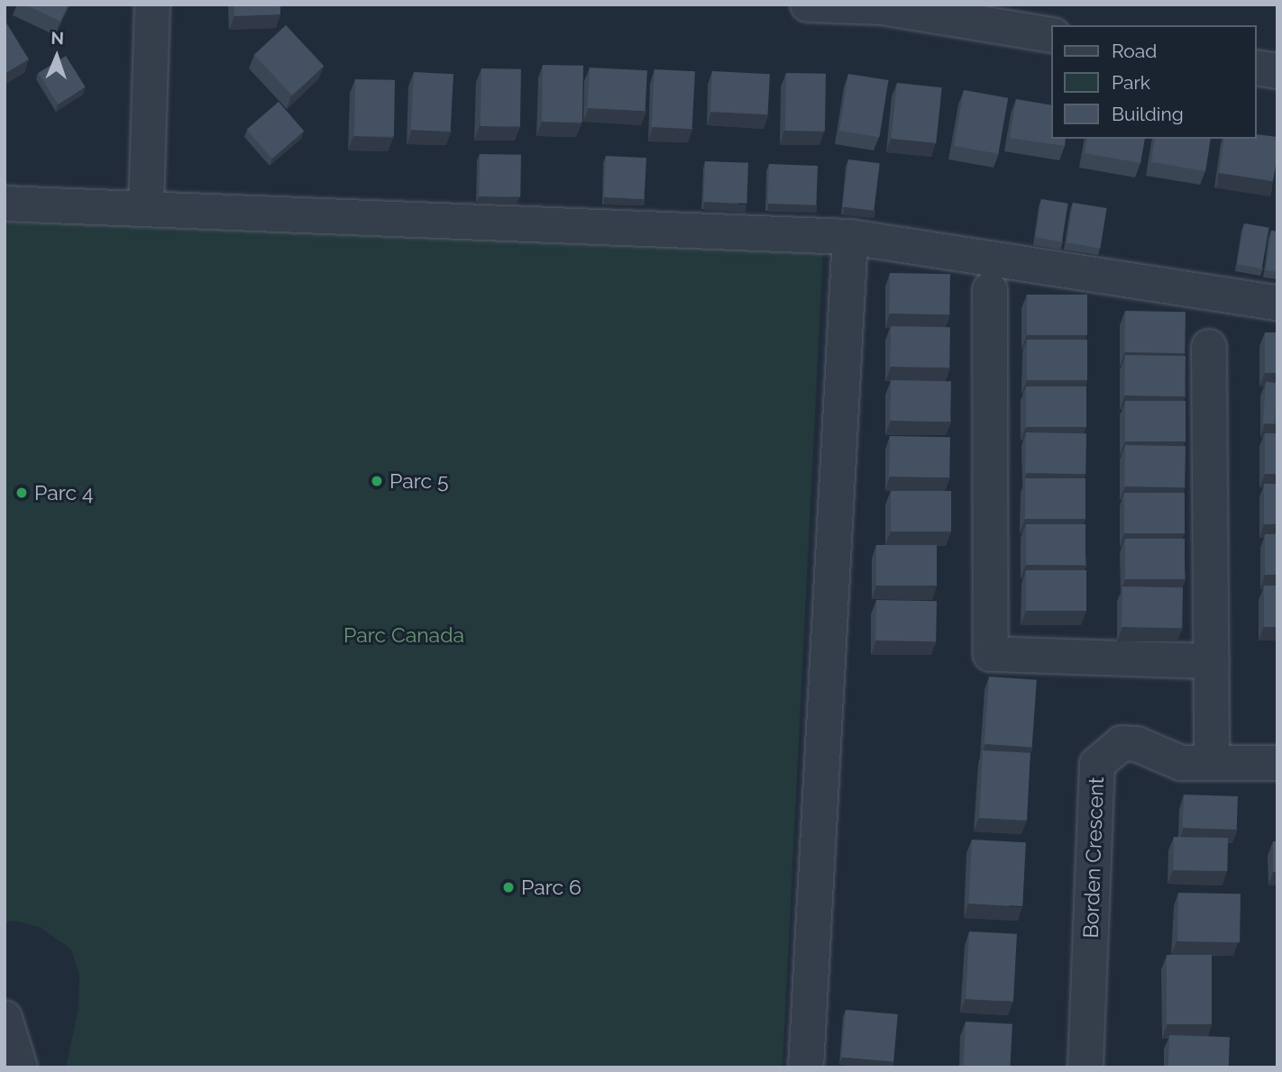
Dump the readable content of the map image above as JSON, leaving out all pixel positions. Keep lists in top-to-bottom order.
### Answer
{
  "streets": {
    "street": ["Borden Crescent"]
  },
  "parks": ["Parc Canada"],
  "places": ["Parc 5", "Parc 4", "Parc 6"],
  "legend": ["Road", "Park", "Building"],
  "north": "top"
}
